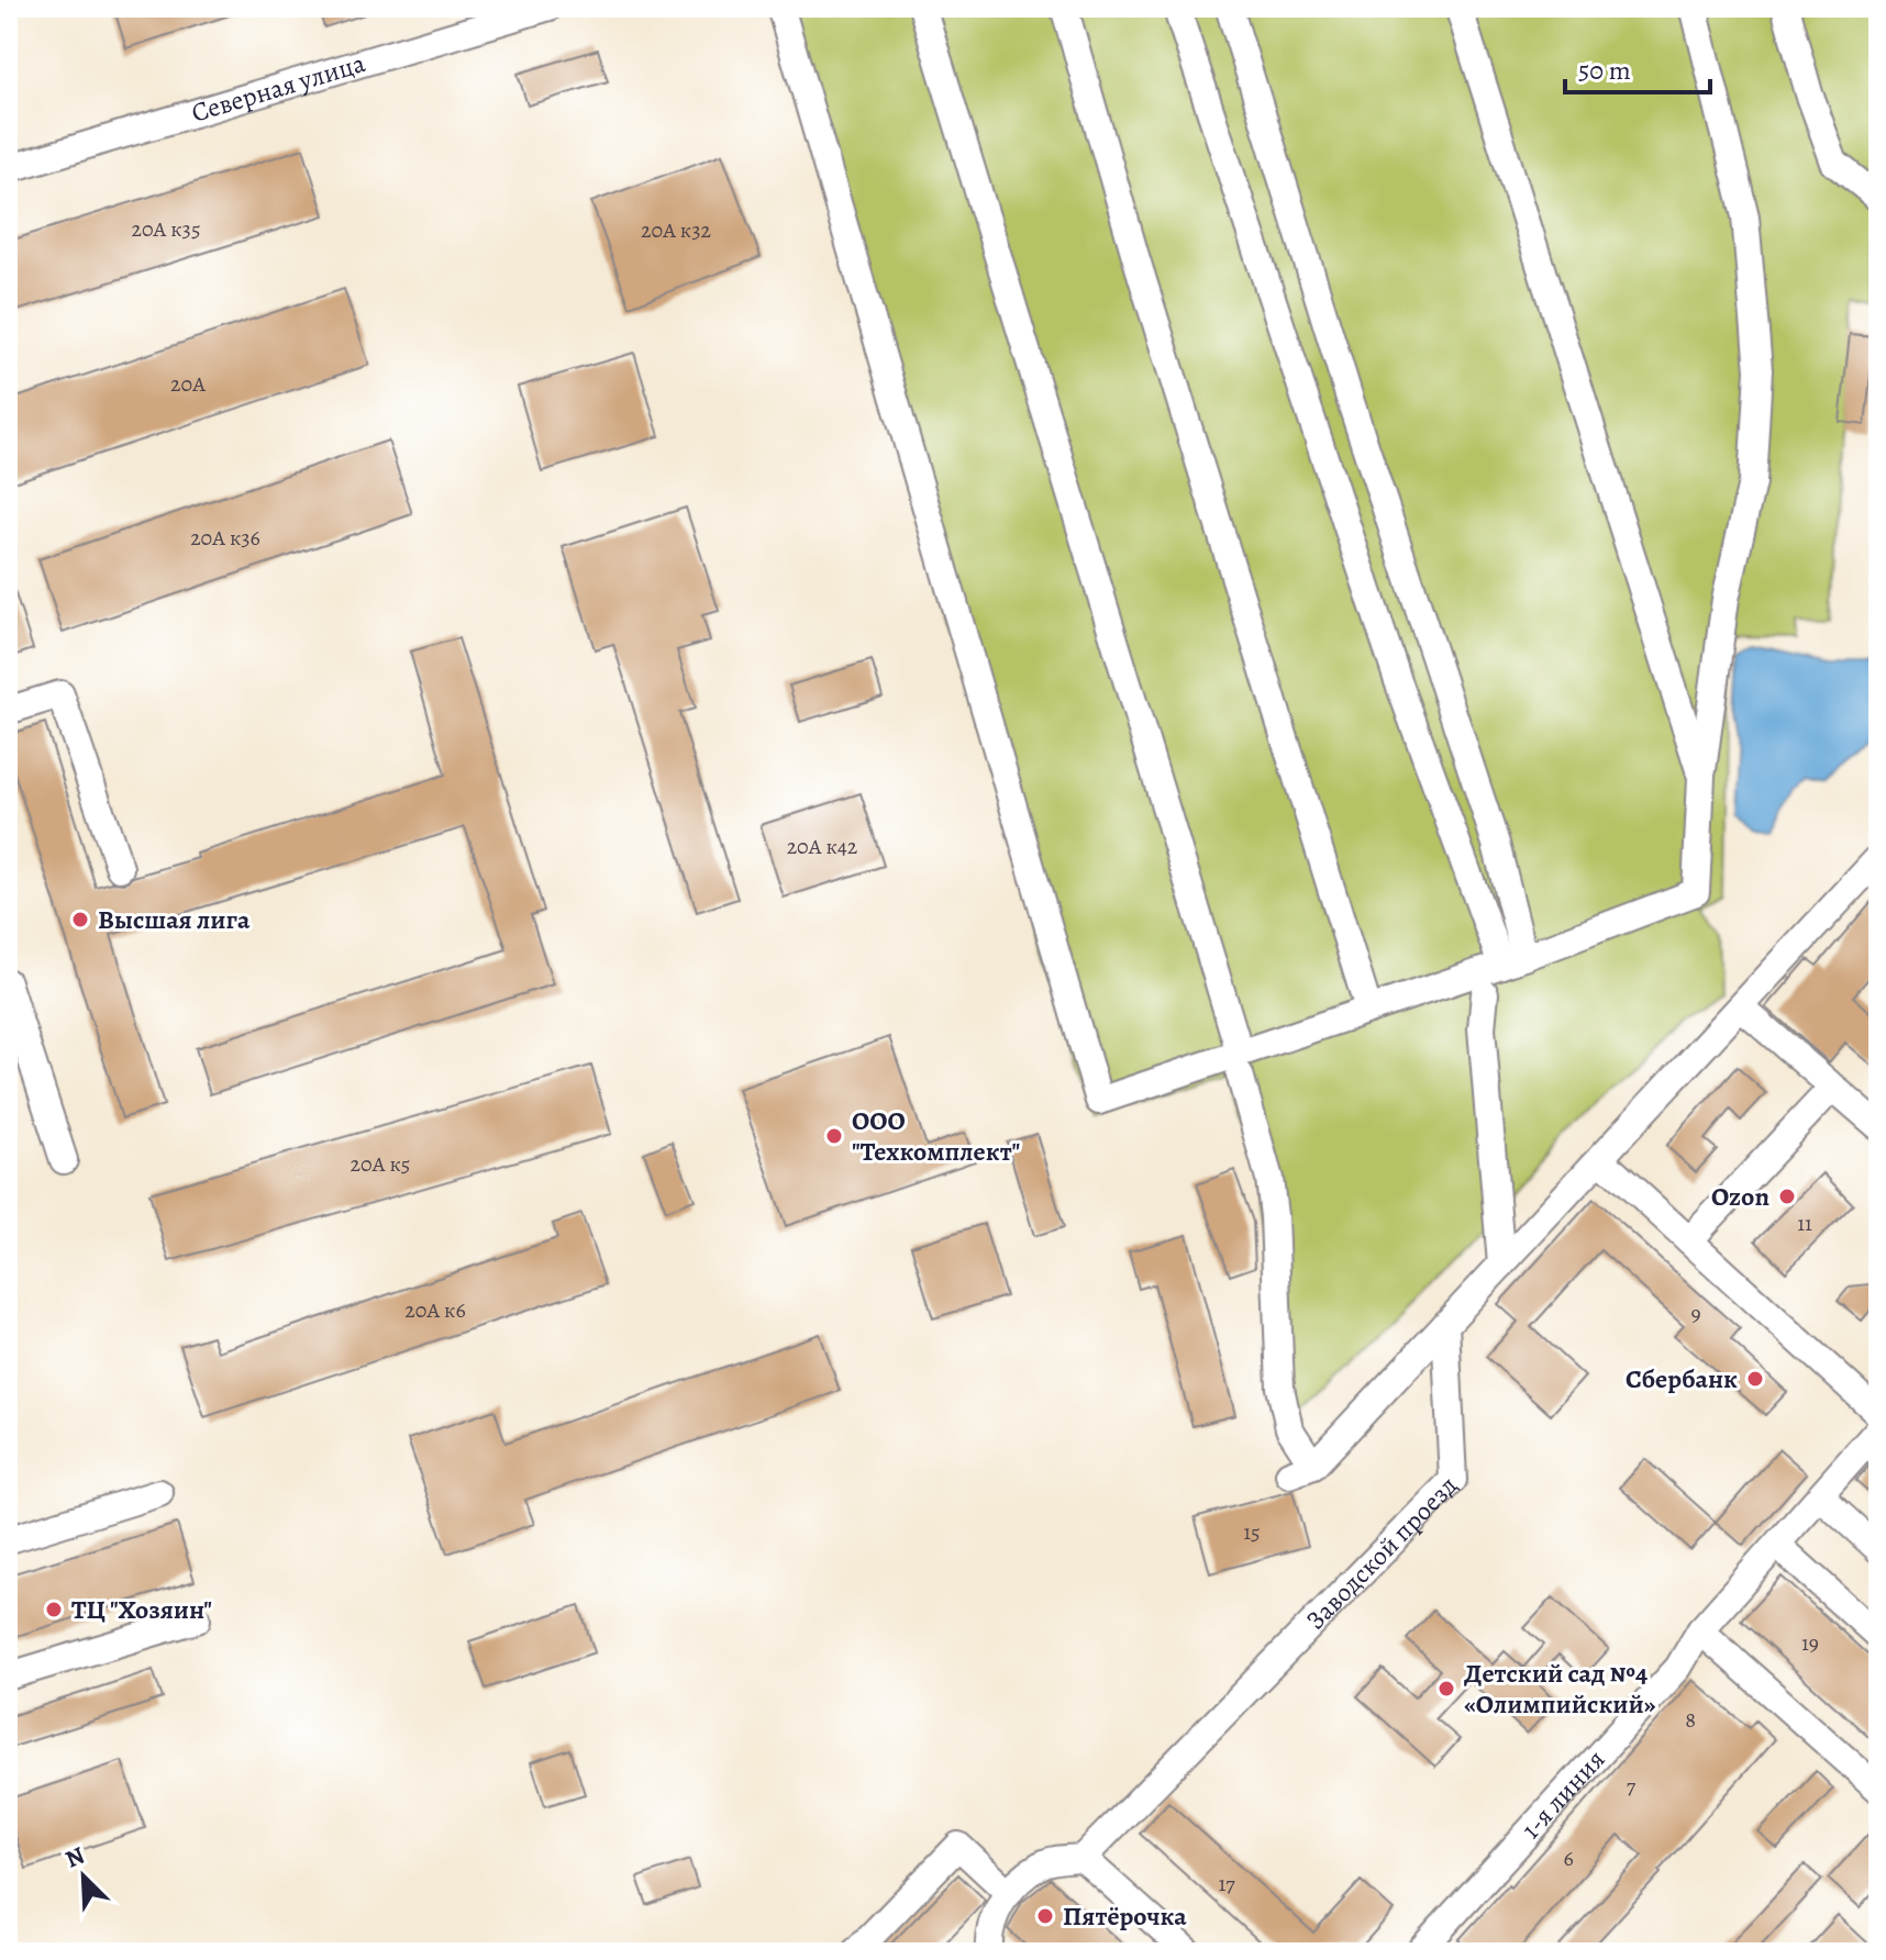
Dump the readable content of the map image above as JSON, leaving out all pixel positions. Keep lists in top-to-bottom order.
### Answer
{
  "streets": {
    "street": ["Северная улица", "Заводской проезд", "1-я линия"]
  },
  "places": [
    "Высшая лига",
    "ООО \"Техкомплект\"",
    "Ozon",
    "Сбербанк",
    "ТЦ \"Хозяин\"",
    "Детский сад №4 «Олимпийский»",
    "Пятёрочка"
  ],
  "house_numbers": [
    "20А к35",
    "20А к32",
    "20А",
    "20А к36",
    "20А к42",
    "20А к5",
    "11",
    "20А к6",
    "9",
    "15",
    "19",
    "8",
    "7",
    "6",
    "17"
  ],
  "scale_bar": "50 m",
  "north": "top left"
}
